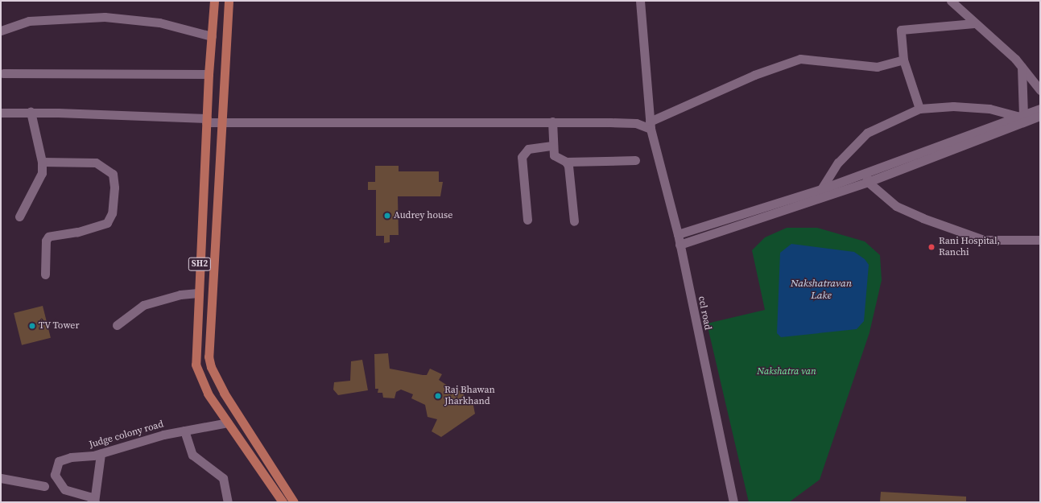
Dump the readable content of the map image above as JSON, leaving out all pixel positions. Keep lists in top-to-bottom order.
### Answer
{
  "streets": {
    "main road": ["SH2"],
    "street": ["ccl road", "Judge colony road"]
  },
  "crossings": [
    ["SH2", "Judge colony road"]
  ],
  "water": ["Nakshatravan Lake"],
  "parks": ["Nakshatra van"],
  "places": [
    "Audrey house",
    "Rani Hospital, Ranchi",
    "TV Tower",
    "Raj Bhawan Jharkhand"
  ]
}
